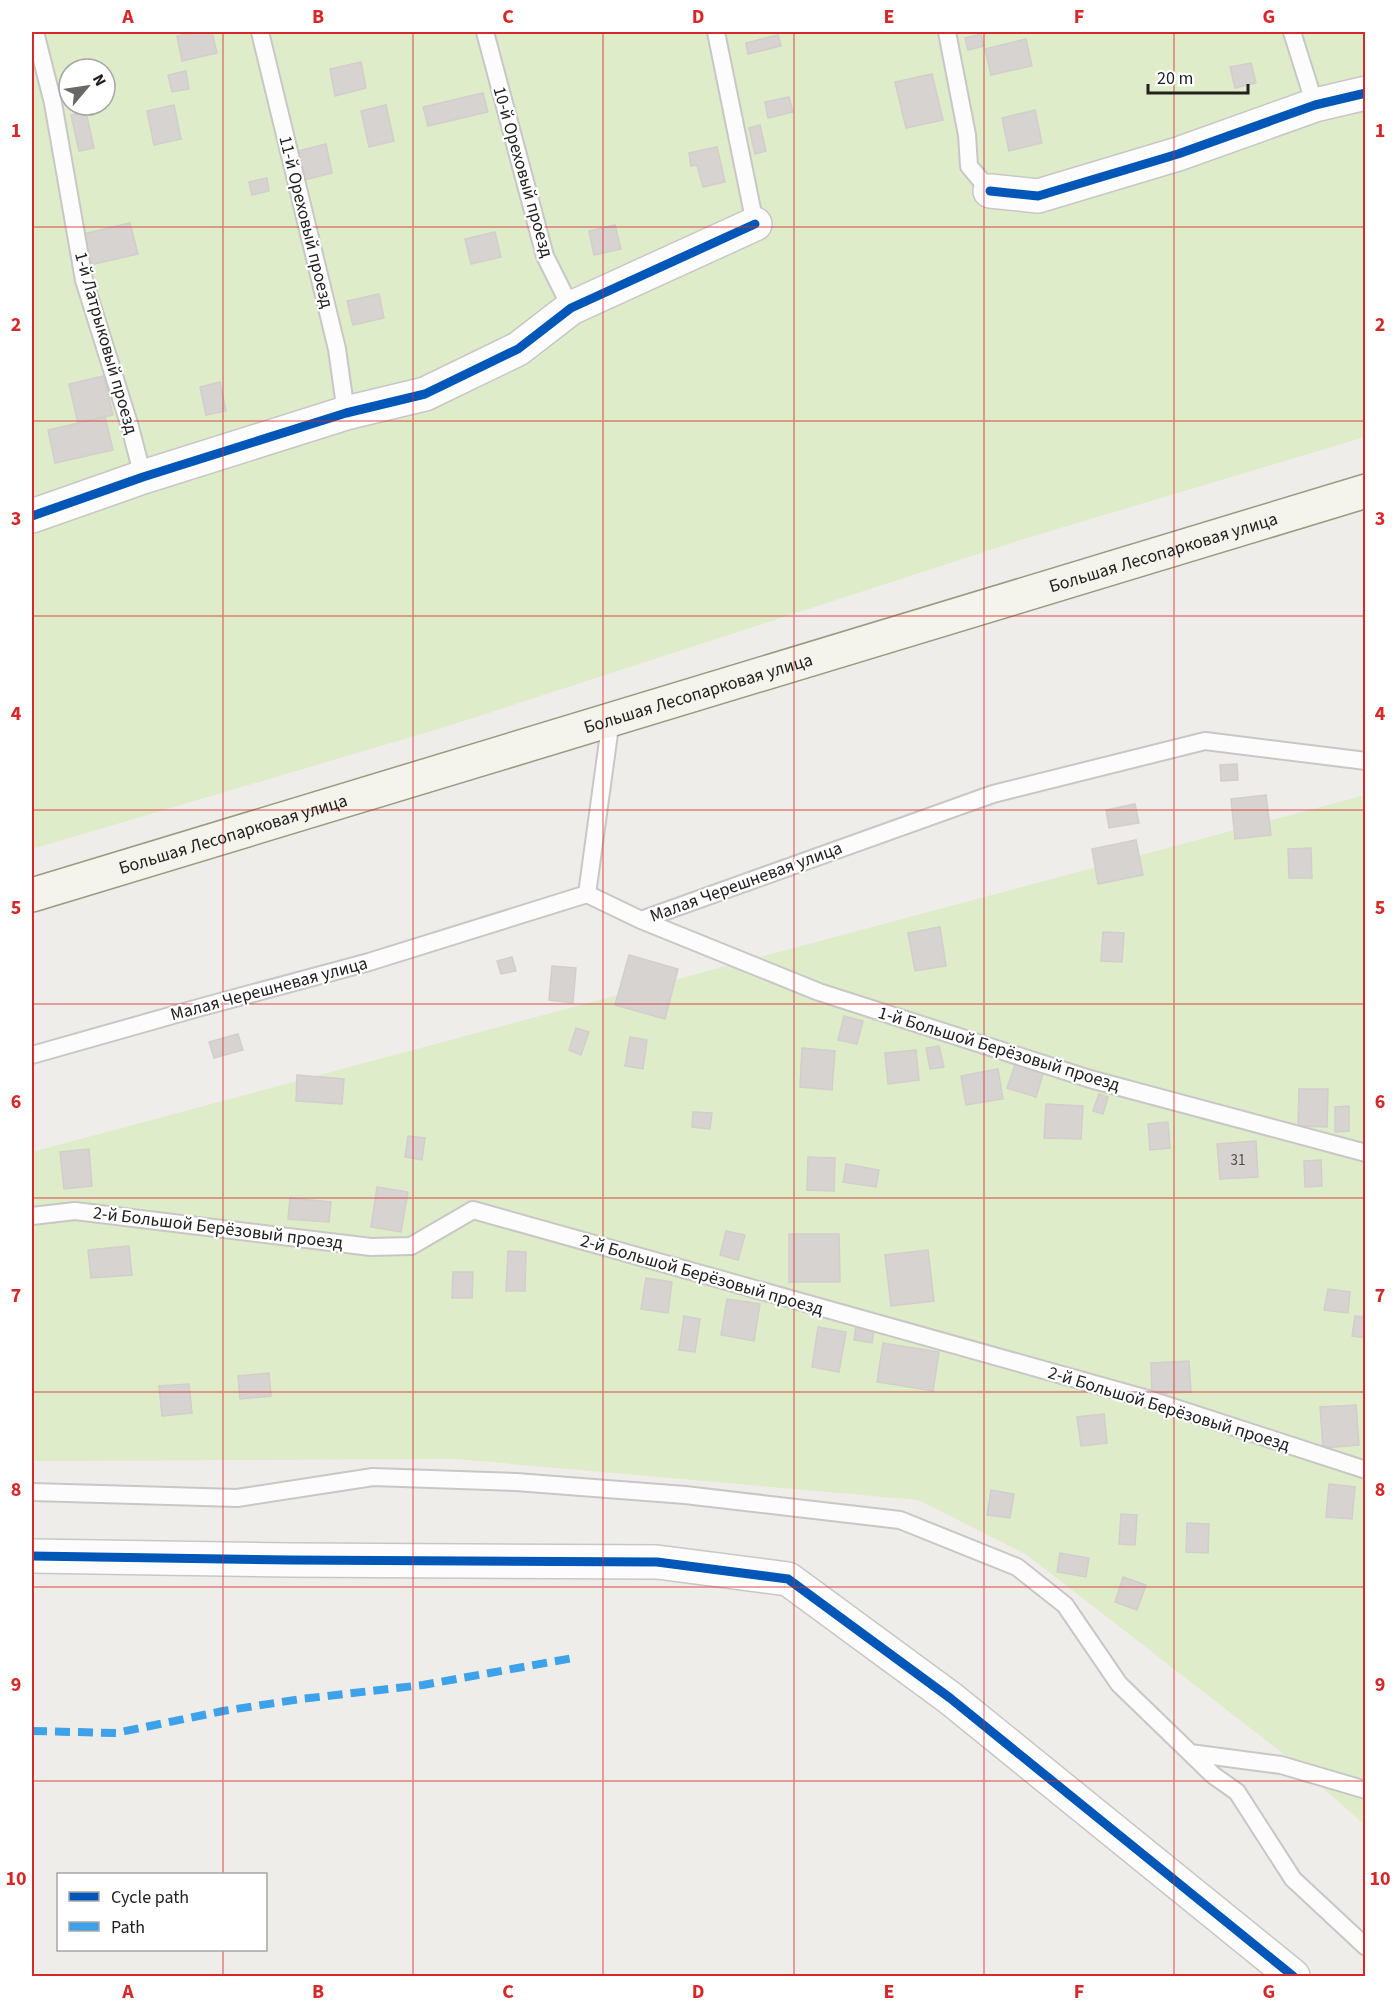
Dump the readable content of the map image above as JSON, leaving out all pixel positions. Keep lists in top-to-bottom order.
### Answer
{
  "streets": {
    "main road": ["Большая Лесопарковая улица"],
    "lane": [
      "10-й Ореховый проезд",
      "11-й Ореховый проезд",
      "1-й Латрыковый проезд",
      "Малая Черешневая улица",
      "1-й Большой Берёзовый проезд",
      "2-й Большой Берёзовый проезд"
    ]
  },
  "crossings": [
    ["Малая Черешневая улица", "1-й Большой Берёзовый проезд"]
  ],
  "house_numbers": ["31"],
  "legend": ["Cycle path", "Path"],
  "scale_bar": "20 m",
  "north": "top right",
  "grid": {
    "columns": [
      "A",
      "B",
      "C",
      "D",
      "E",
      "F",
      "G"
    ],
    "rows": [
      "1",
      "2",
      "3",
      "4",
      "5",
      "6",
      "7",
      "8",
      "9",
      "10"
    ]
  }
}
